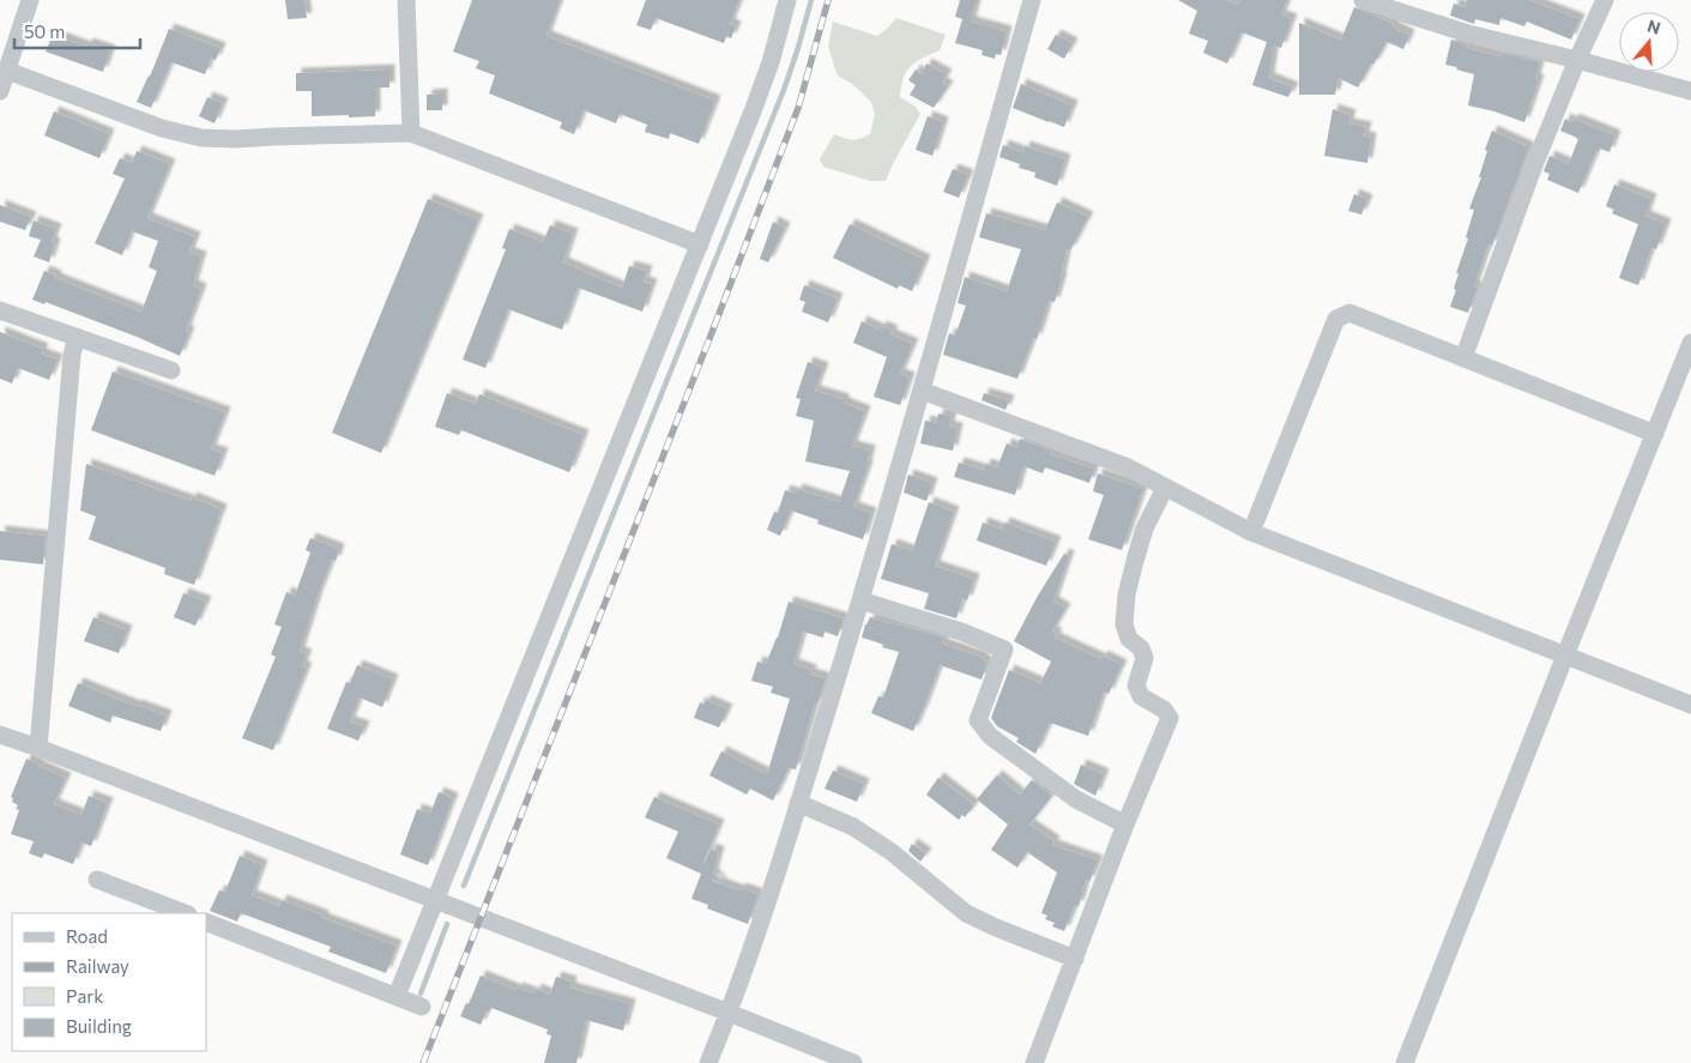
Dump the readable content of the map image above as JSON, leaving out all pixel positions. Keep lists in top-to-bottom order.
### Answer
{
  "legend": [
    "Road",
    "Railway",
    "Park",
    "Building"
  ],
  "scale_bar": "50 m",
  "north": "top"
}
